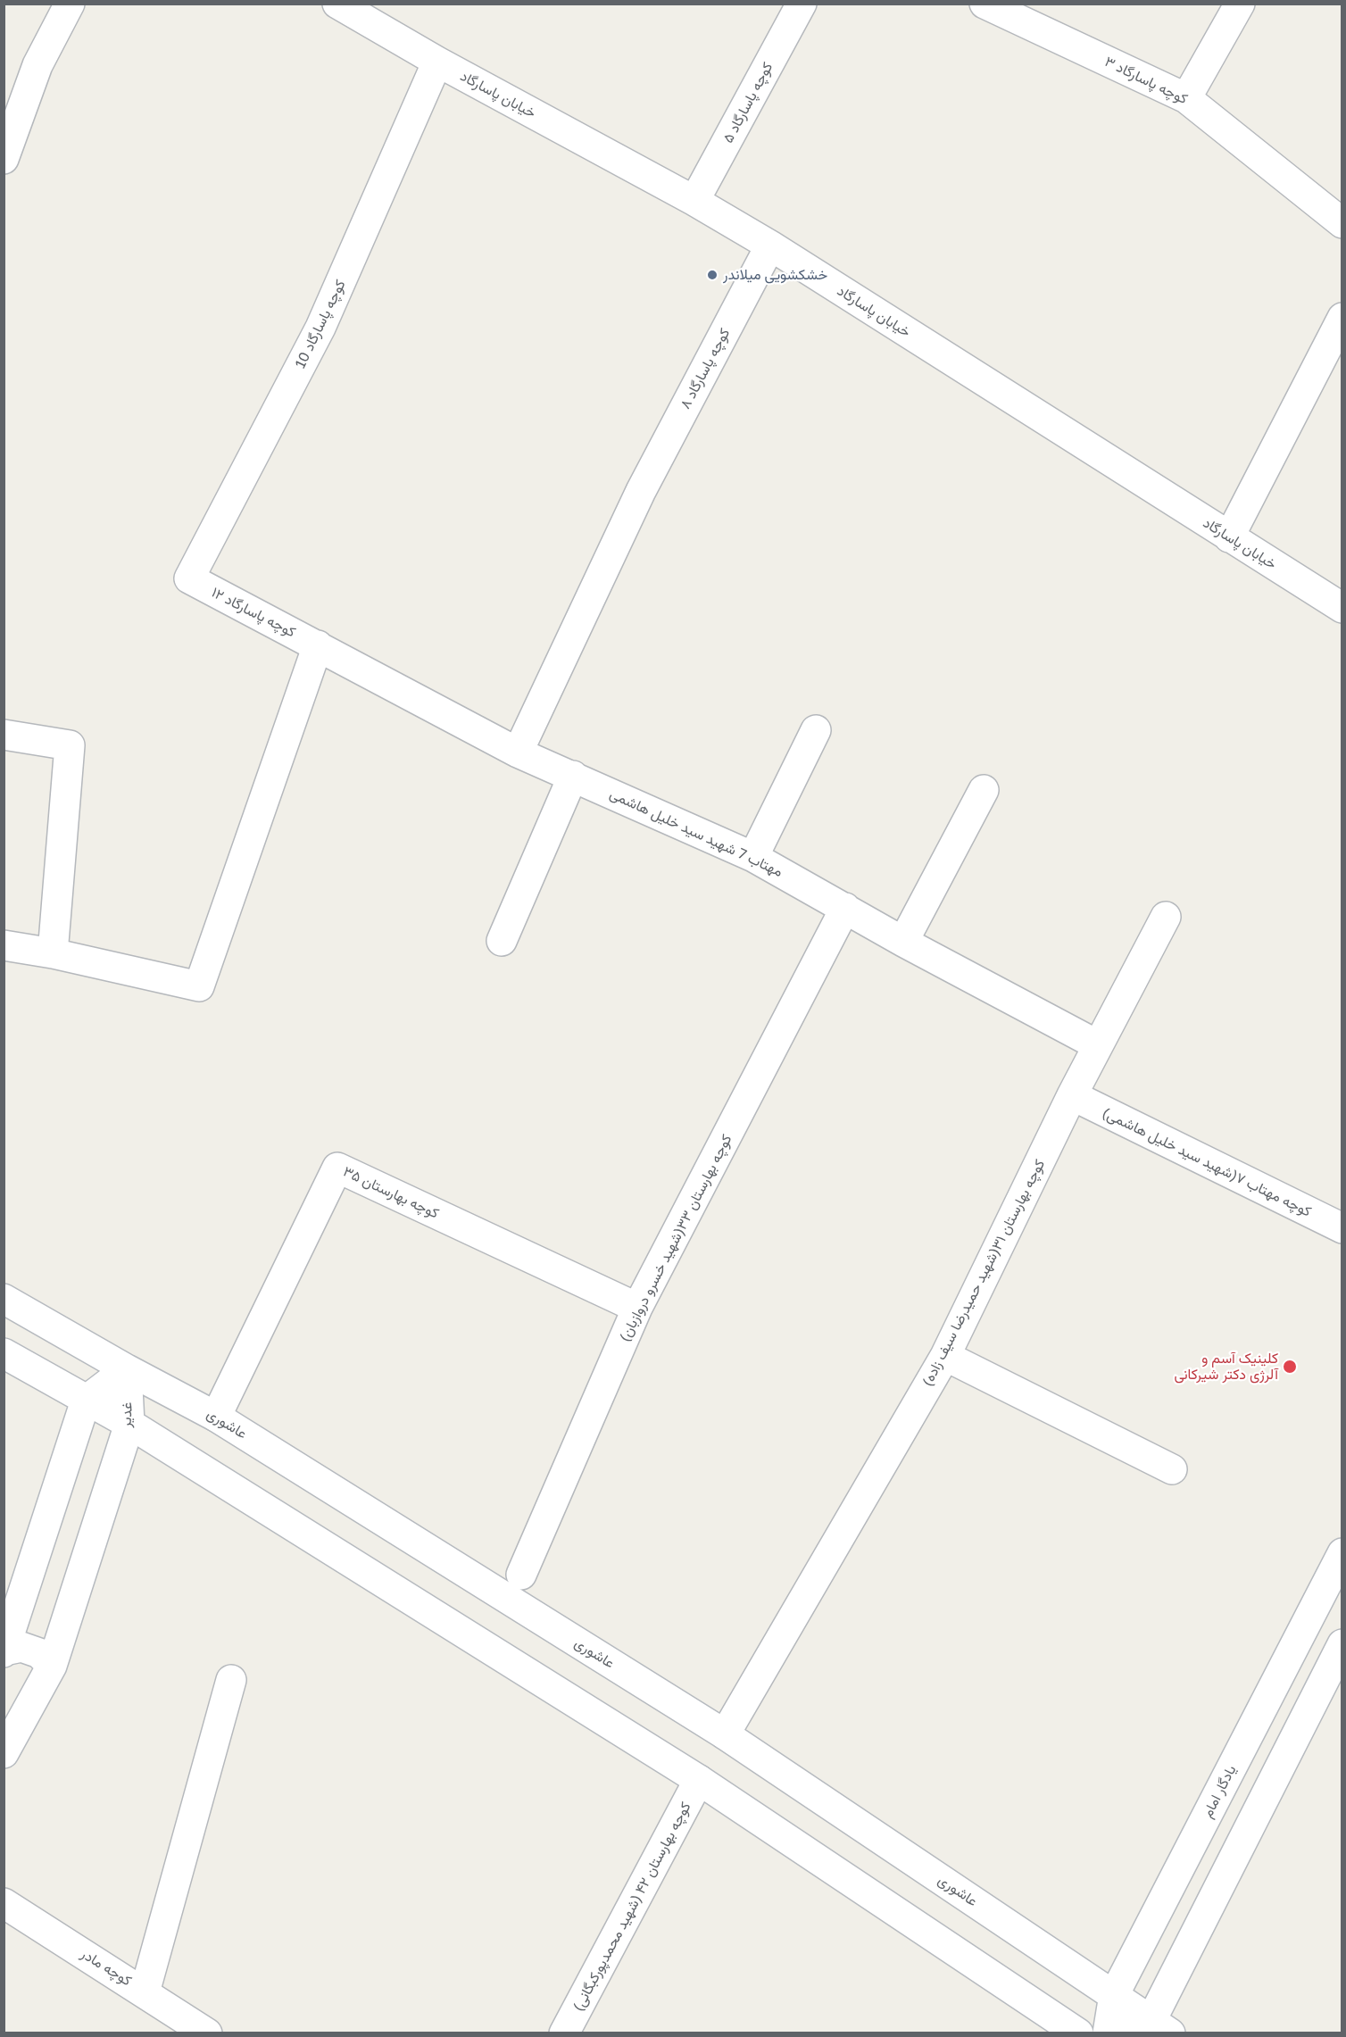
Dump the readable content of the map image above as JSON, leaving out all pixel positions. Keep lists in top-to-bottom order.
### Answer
{
  "streets": {
    "street": [
      "کوچه پاسارگاد ۳",
      "خیابان پاسارگاد",
      "کوچه پاسارگاد ۵",
      "کوچه پاسارگاد 10",
      "کوچه پاسارگاد ۸",
      "کوچه پاسارگاد ۱۲",
      "مهتاب 7 شهید سید خلیل هاشمی",
      "کوچه مهتاب ۷(شهید سید خلیل هاشمی)",
      "کوچه بهارستان ۳۵",
      "کوچه بهارستان ۳۳(شهید خسرو دروازبان)",
      "کوچه بهارستان ۳۱(شهید حمیدرضا سیف زاده)",
      "غدیر",
      "عاشوری",
      "یادگار امام",
      "کوچه بهارستان ۴۲ (شهید محمدپورکبگانی)",
      "کوچه مادر"
    ]
  },
  "crossings": [
    ["خیابان پاسارگاد", "کوچه پاسارگاد ۵"],
    ["خیابان پاسارگاد", "کوچه پاسارگاد 10"],
    ["خیابان پاسارگاد", "کوچه پاسارگاد ۸"],
    ["کوچه پاسارگاد 10", "کوچه پاسارگاد ۱۲"],
    ["کوچه پاسارگاد ۸", "مهتاب 7 شهید سید خلیل هاشمی"],
    ["کوچه پاسارگاد ۱۲", "مهتاب 7 شهید سید خلیل هاشمی"],
    ["مهتاب 7 شهید سید خلیل هاشمی", "کوچه بهارستان ۳۳(شهید خسرو دروازبان)"],
    ["مهتاب 7 شهید سید خلیل هاشمی", "کوچه بهارستان ۳۱(شهید حمیدرضا سیف زاده)"],
    ["کوچه مهتاب ۷(شهید سید خلیل هاشمی)", "کوچه بهارستان ۳۱(شهید حمیدرضا سیف زاده)"],
    ["کوچه بهارستان ۳۵", "کوچه بهارستان ۳۳(شهید خسرو دروازبان)"],
    ["کوچه بهارستان ۳۵", "عاشوری"],
    ["کوچه بهارستان ۳۱(شهید حمیدرضا سیف زاده)", "عاشوری"],
    ["غدیر", "عاشوری"],
    ["عاشوری", "یادگار امام"]
  ],
  "places": ["خشکشویی میلاندر", "کلینیک آسم و آلرژی دکتر شیرکانی"]
}
